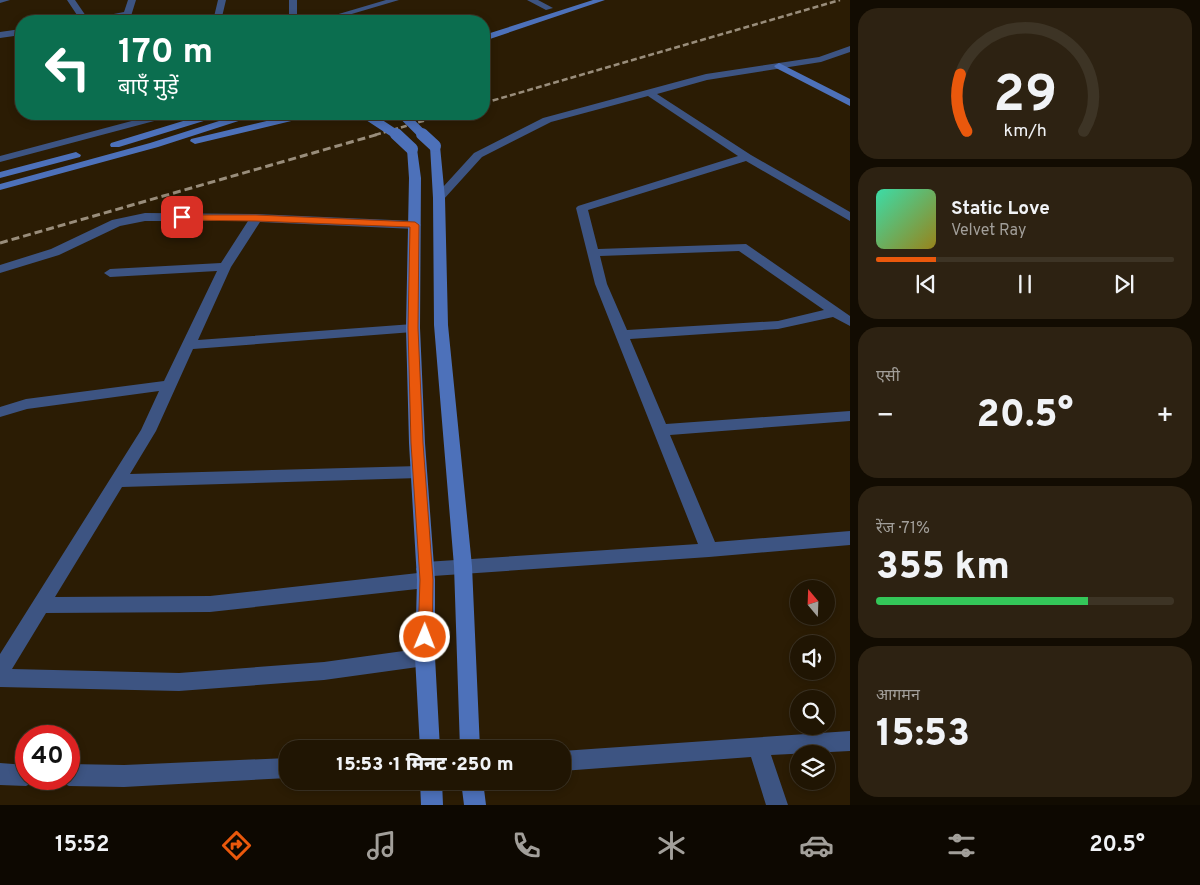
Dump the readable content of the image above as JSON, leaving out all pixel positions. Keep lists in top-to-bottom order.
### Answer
{
  "north": "top",
  "page": {
    "turn": ["170 m", "बाएँ मुड़ें"],
    "song": ["Static Love", "Velvet Ray"],
    "tile": [
      "एसी",
      ["रेंज · 71%", "355 km"],
      ["आगमन", "15:53"]
    ],
    "heat": ["−", "20.5°", "+"],
    "limit": "40",
    "trip": "15:53 · 1 मिनट · 250 m",
    "tabs": ["15:52", "20.5°"],
    "gauge": ["29", "km/h"]
  }
}
